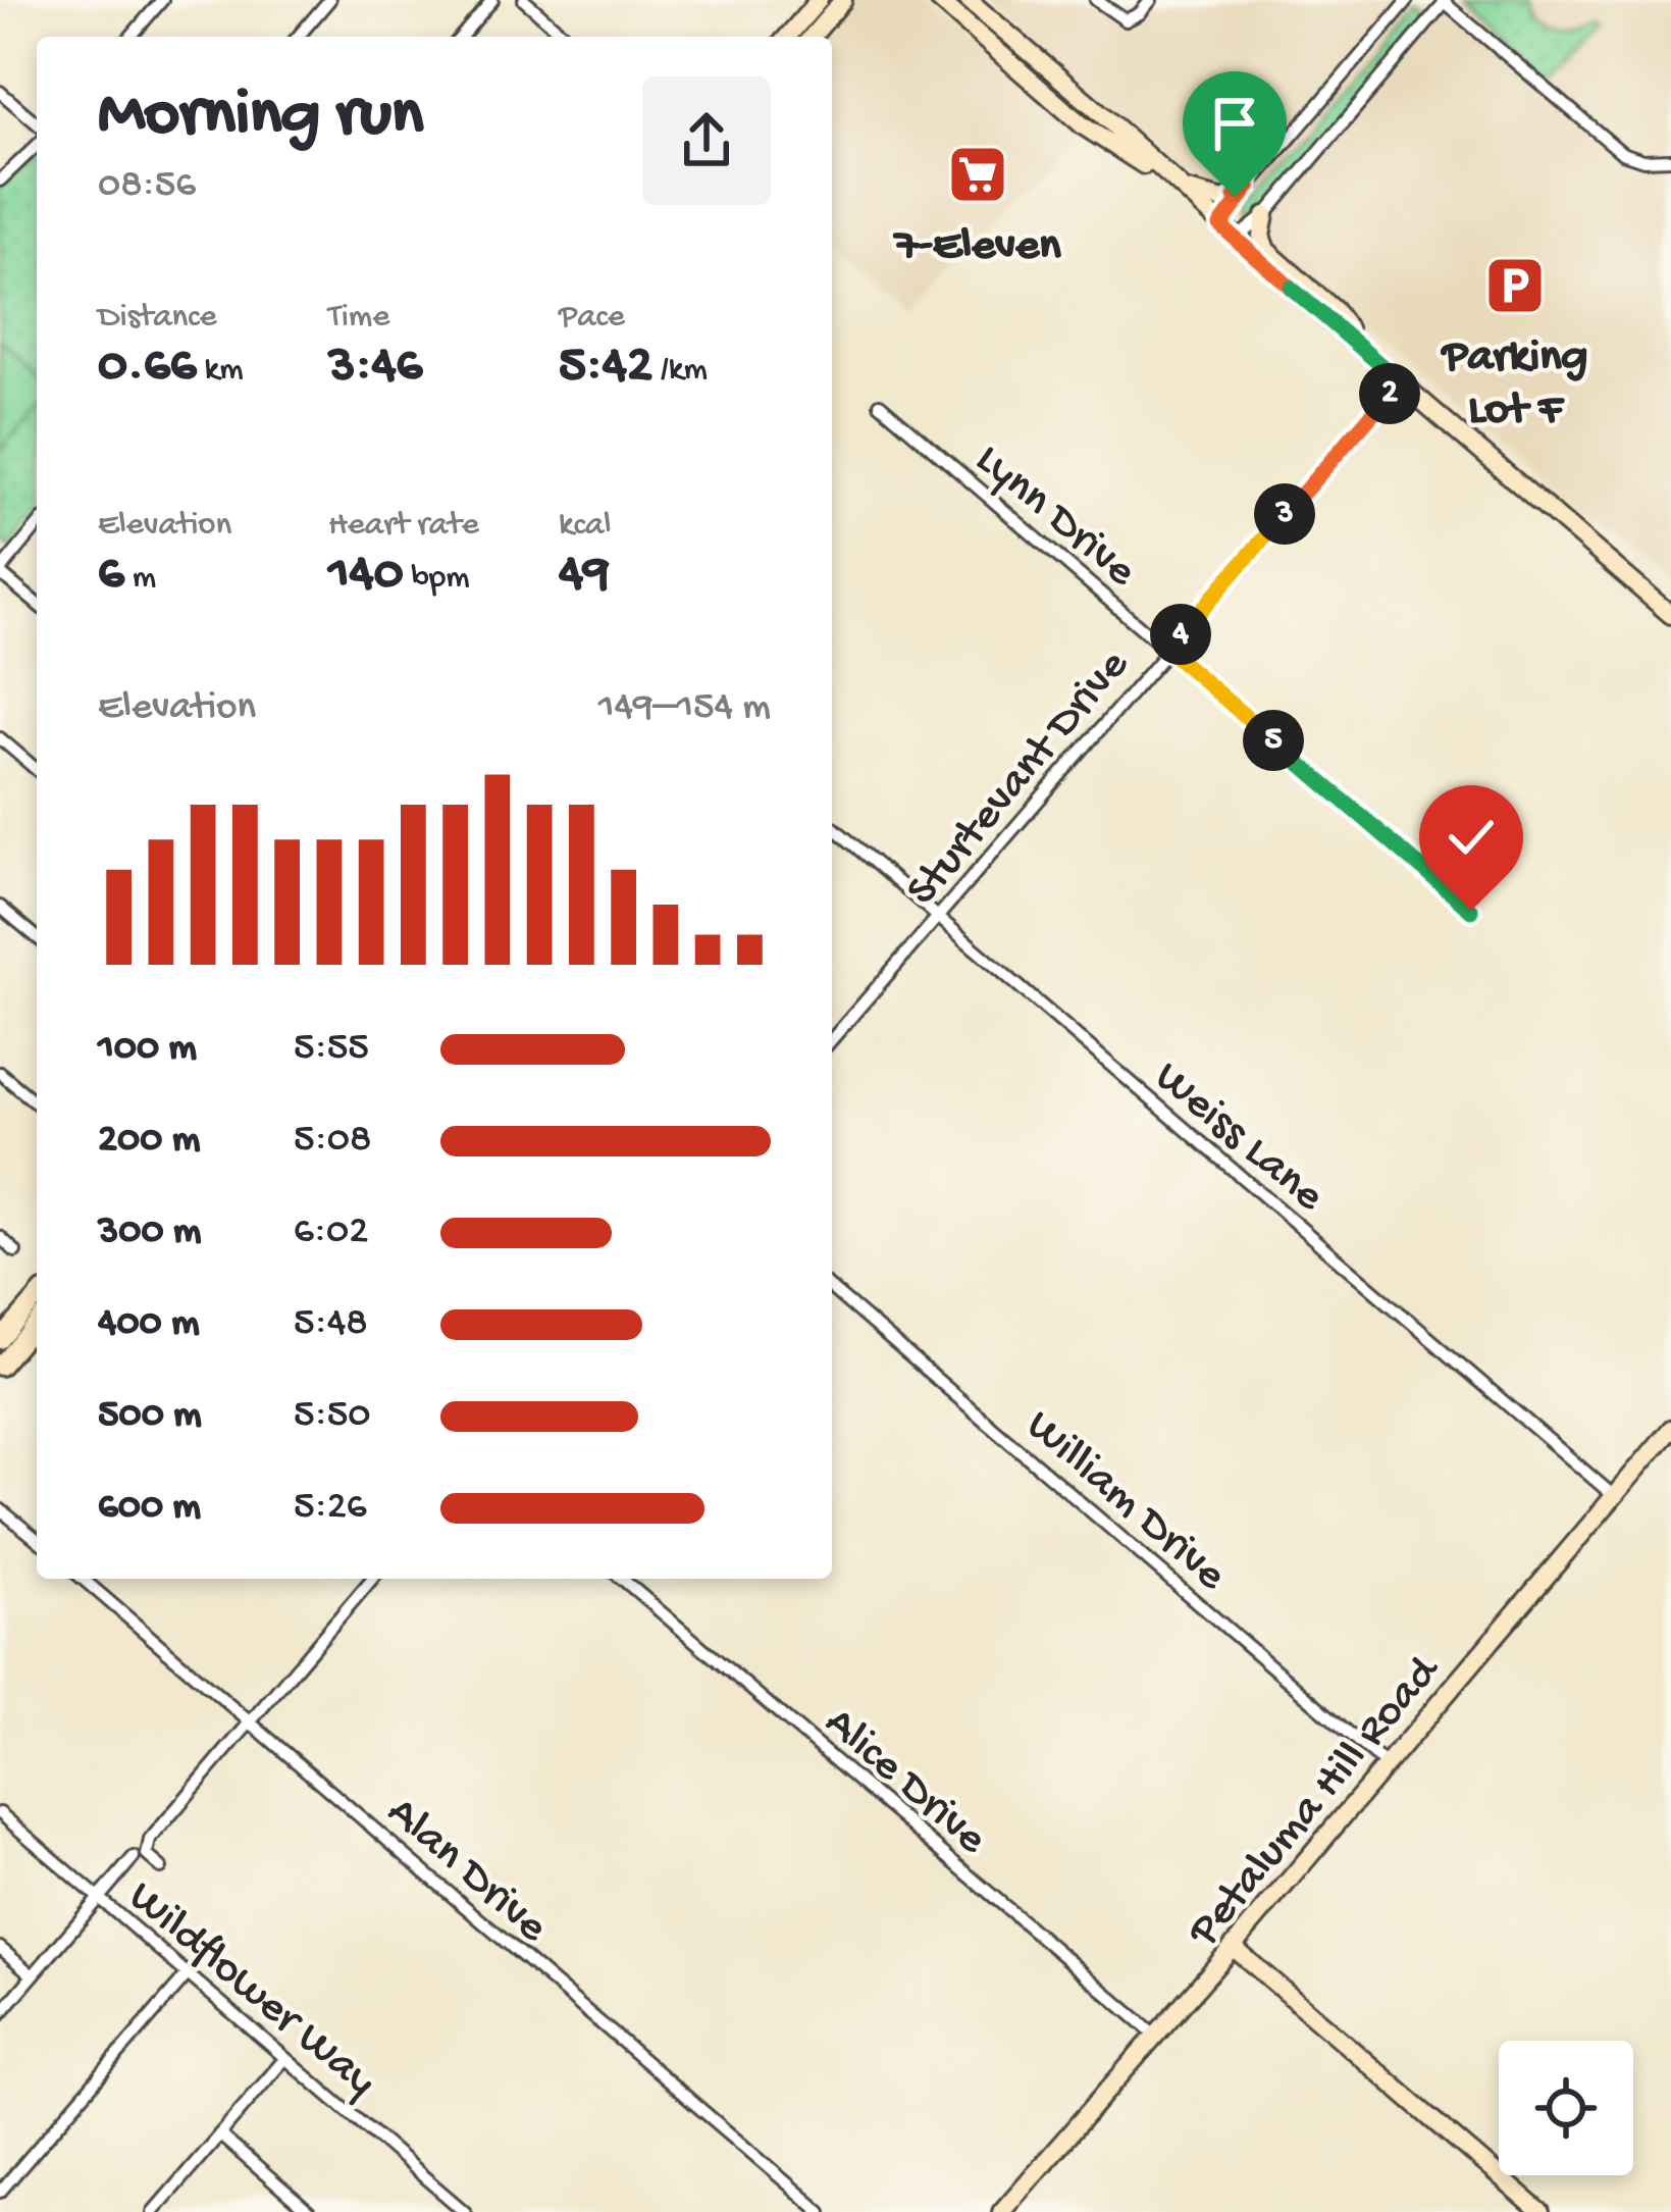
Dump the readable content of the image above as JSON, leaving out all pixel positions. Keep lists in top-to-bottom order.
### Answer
{
  "streets": {
    "main road": ["Petaluma Hill Road"],
    "street": [
      "Lynn Drive",
      "Sturtevant Drive",
      "Weiss Lane",
      "William Drive",
      "Alice Drive",
      "Alan Drive",
      "Wildflower Way"
    ]
  },
  "crossings": [
    ["Lynn Drive", "Sturtevant Drive"],
    ["Sturtevant Drive", "Weiss Lane"],
    ["Weiss Lane", "Petaluma Hill Road"],
    ["William Drive", "Petaluma Hill Road"],
    ["Alice Drive", "Petaluma Hill Road"]
  ],
  "places": {
    "supermarket": ["7-Eleven"],
    "parking": ["Parking Lot F"]
  },
  "page": {
    "heading": ["Morning run", "08:56"],
    "stats": [
      ["Distance", "0.66 km"],
      ["Time", "3:46"],
      ["Pace", "5:42 /km"],
      ["Elevation", "6 m"],
      ["Heart rate", "140 bpm"],
      ["kcal", "49"]
    ],
    "pins": [
      "2",
      "3",
      "4",
      "5"
    ],
    "chart": ["Elevation", "149–154 m"],
    "list": [
      {
        "name": "100 m",
        "note": "5:55"
      },
      {
        "name": "200 m",
        "note": "5:08"
      },
      {
        "name": "300 m",
        "note": "6:02"
      },
      {
        "name": "400 m",
        "note": "5:48"
      },
      {
        "name": "500 m",
        "note": "5:50"
      },
      {
        "name": "600 m",
        "note": "5:26"
      }
    ]
  }
}
